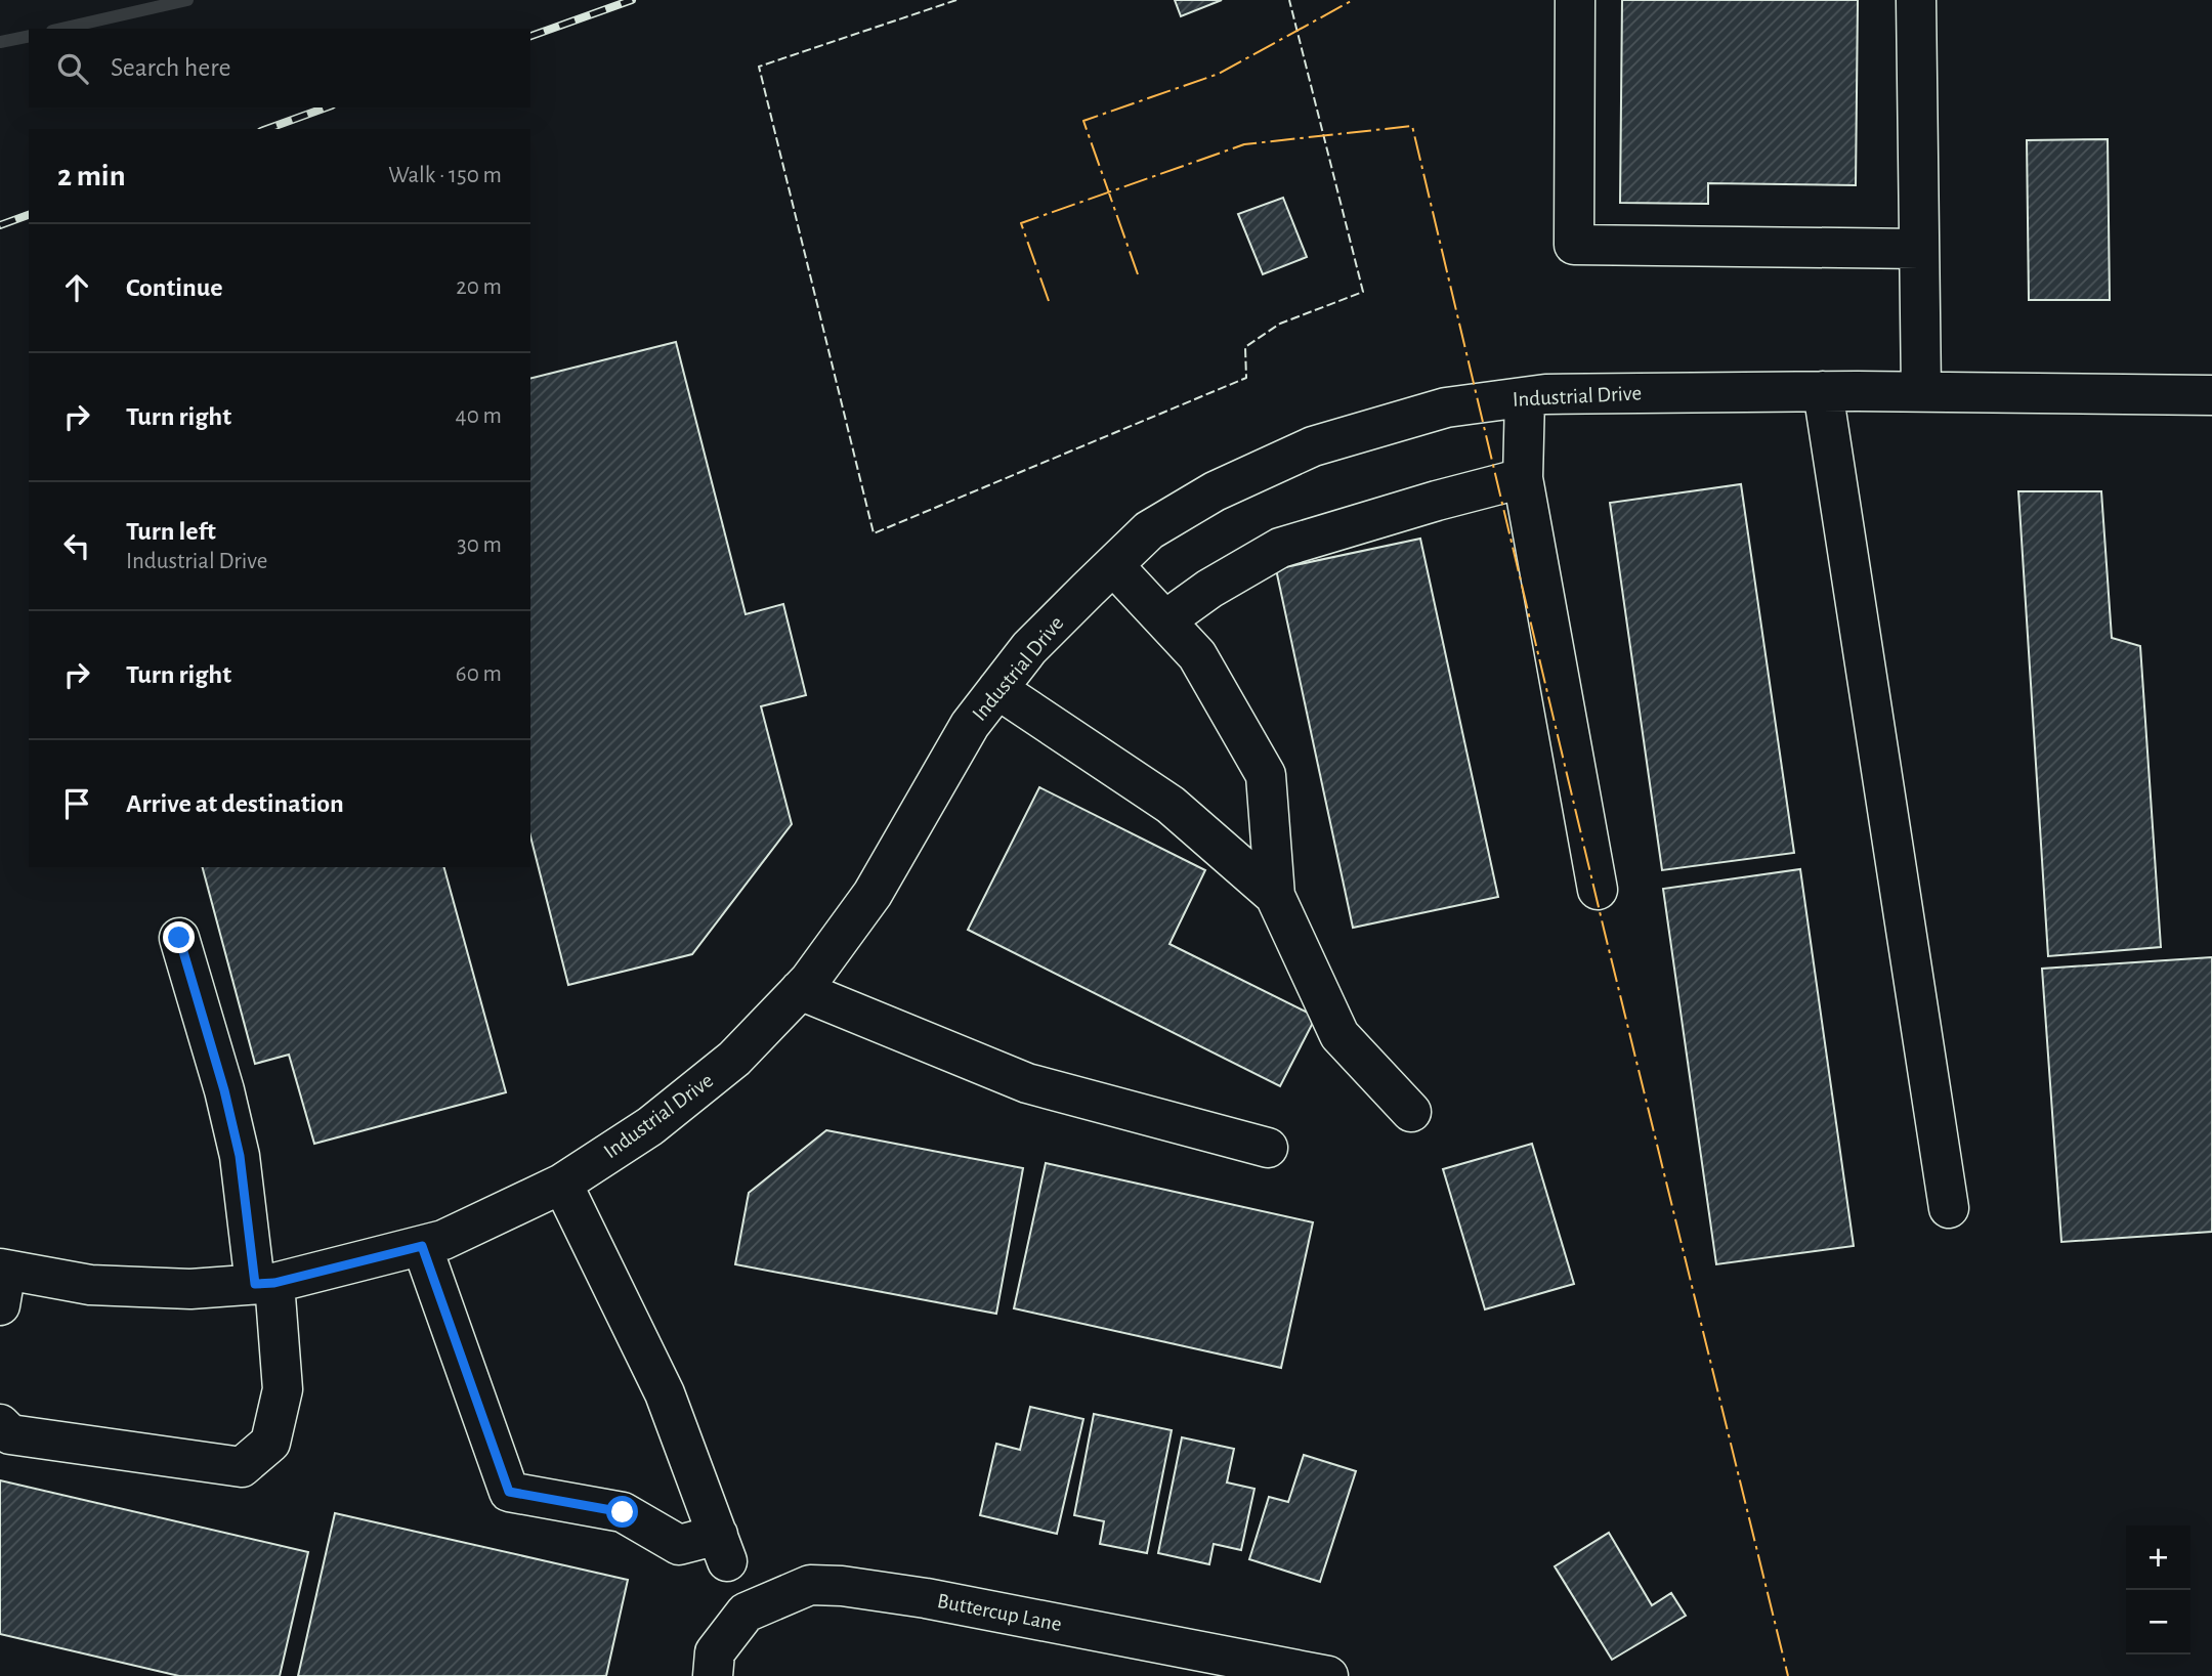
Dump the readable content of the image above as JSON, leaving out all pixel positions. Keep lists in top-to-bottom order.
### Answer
{
  "streets": {
    "street": ["Industrial Drive", "Buttercup Lane"]
  },
  "page": {
    "search": "Search here",
    "heading": ["2 min", "Walk · 150 m"],
    "list": [
      ["Continue", "20 m"],
      ["Turn right", "40 m"],
      ["Turn left", "Industrial Drive", "30 m"],
      ["Turn right", "60 m"],
      "Arrive at destination"
    ],
    "map_buttons": ["+", "−"]
  }
}
